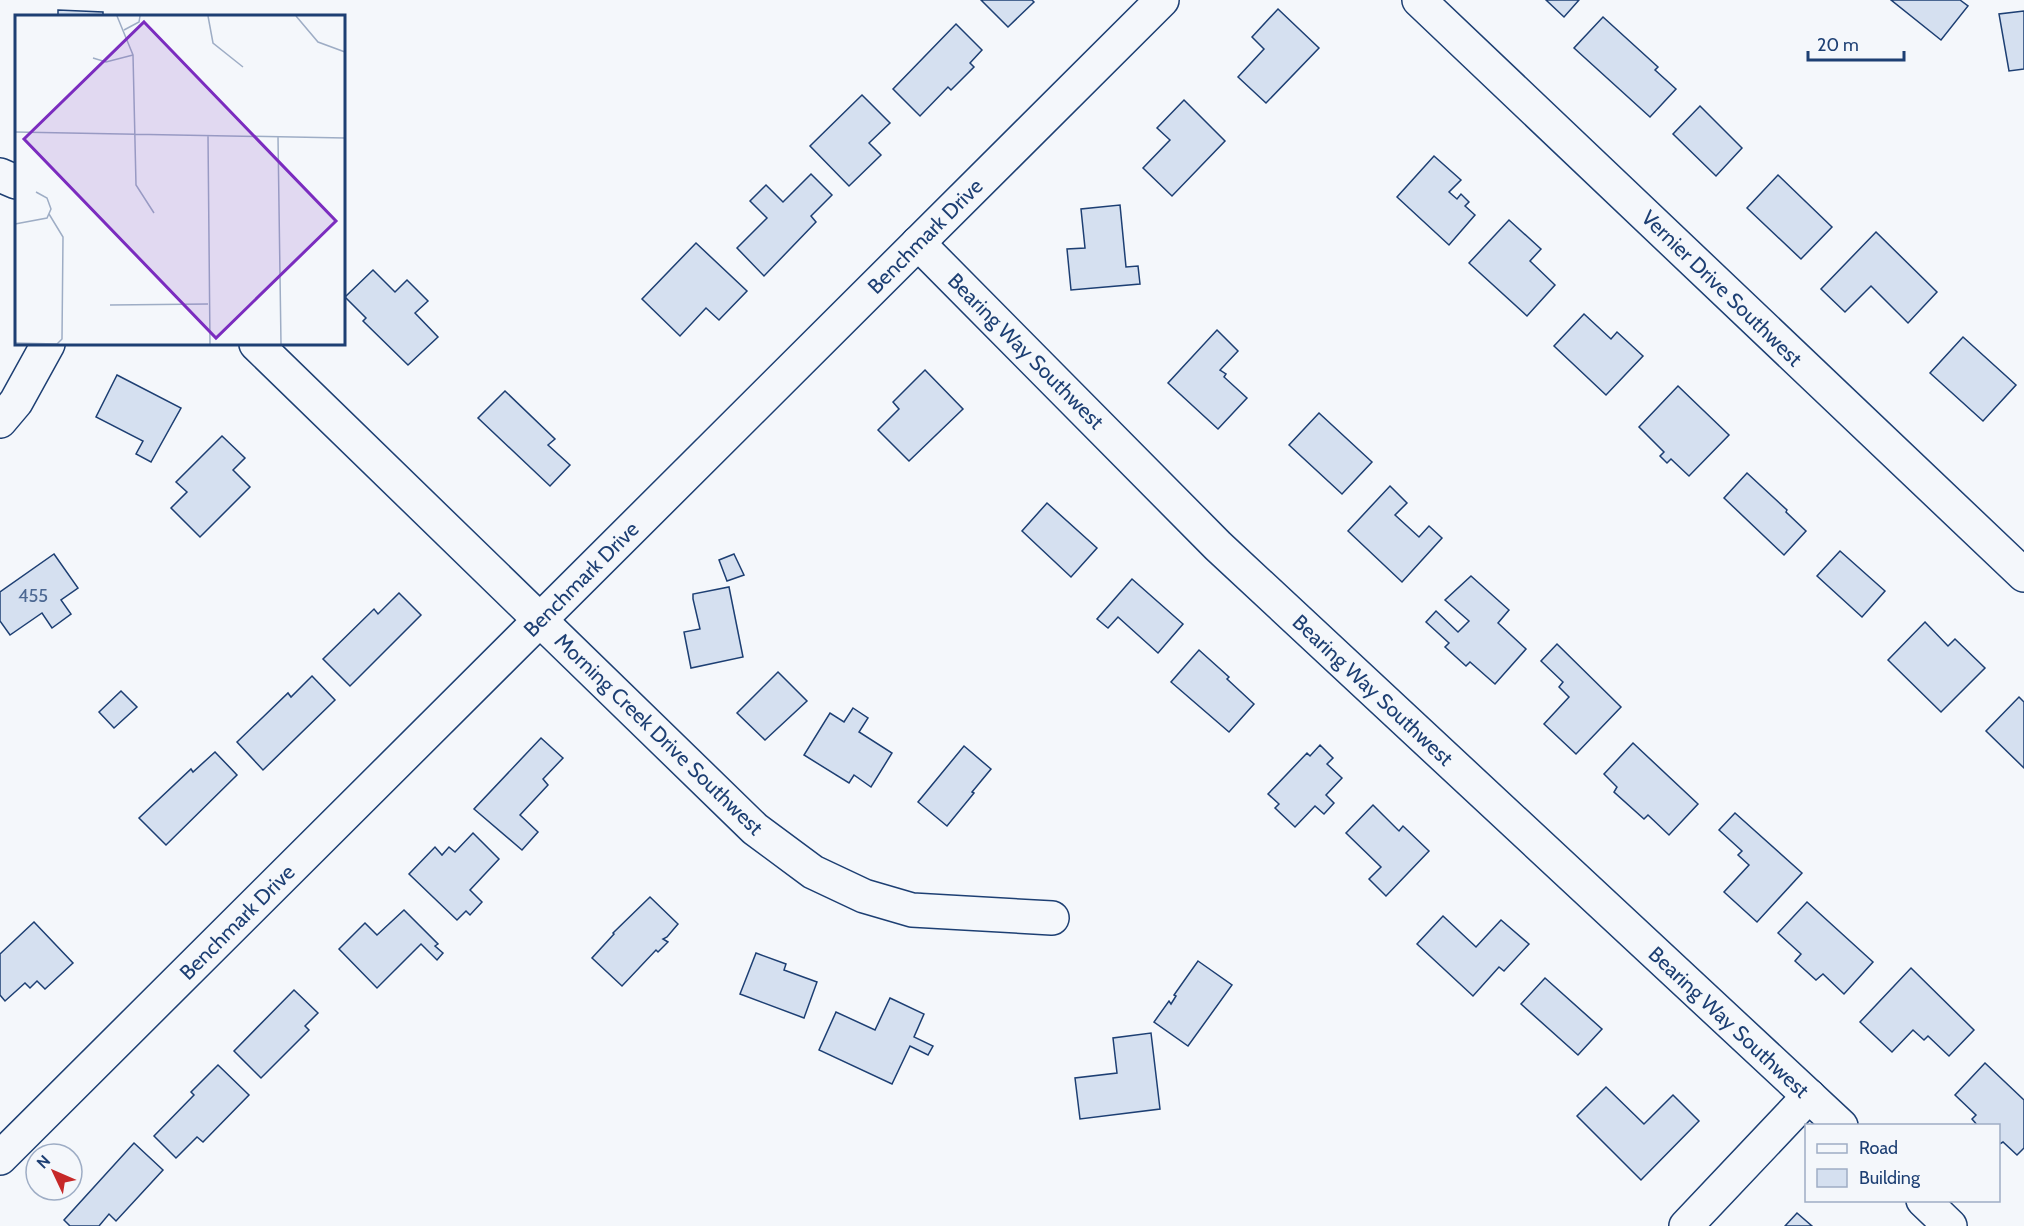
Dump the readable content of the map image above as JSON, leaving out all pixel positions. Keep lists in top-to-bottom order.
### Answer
{
  "streets": {
    "street": [
      "Benchmark Drive",
      "Vernier Drive Southwest",
      "Bearing Way Southwest",
      "Morning Creek Drive Southwest"
    ]
  },
  "crossings": [
    ["Benchmark Drive", "Bearing Way Southwest"],
    ["Benchmark Drive", "Morning Creek Drive Southwest"]
  ],
  "house_numbers": ["455"],
  "legend": ["Road", "Building"],
  "scale_bar": "20 m",
  "north": "top left"
}
